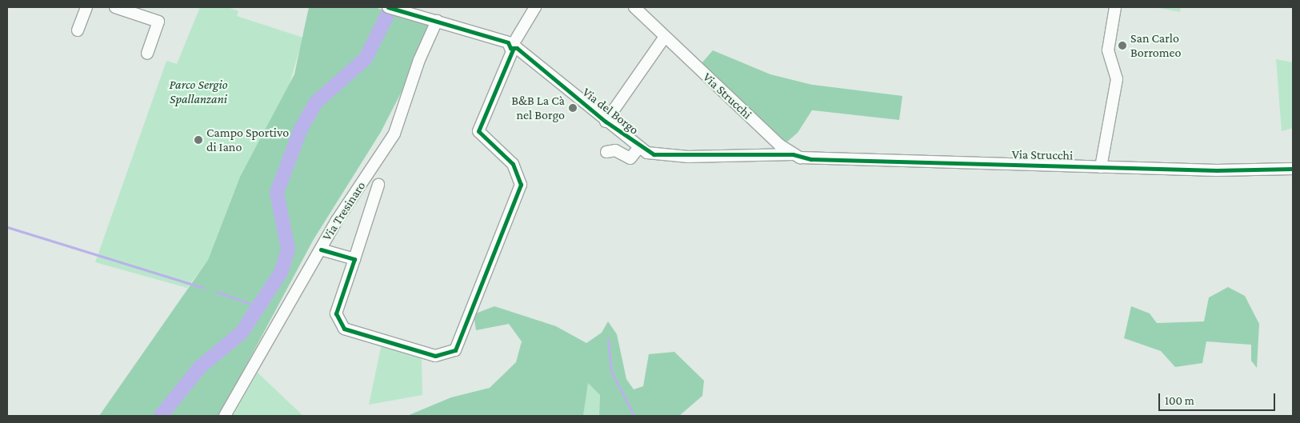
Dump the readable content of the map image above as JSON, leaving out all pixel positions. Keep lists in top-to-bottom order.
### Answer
{
  "streets": {
    "street": ["Via Strucchi", "Via del Borgo", "Via Tresinaro"]
  },
  "crossings": [
    ["Via Strucchi", "Via del Borgo"],
    ["Via del Borgo", "Via Tresinaro"]
  ],
  "parks": ["Parco Sergio Spallanzani"],
  "places": ["San Carlo Borromeo", "B&B La Cà nel Borgo", "Campo Sportivo di Iano"],
  "scale_bar": "100 m"
}
